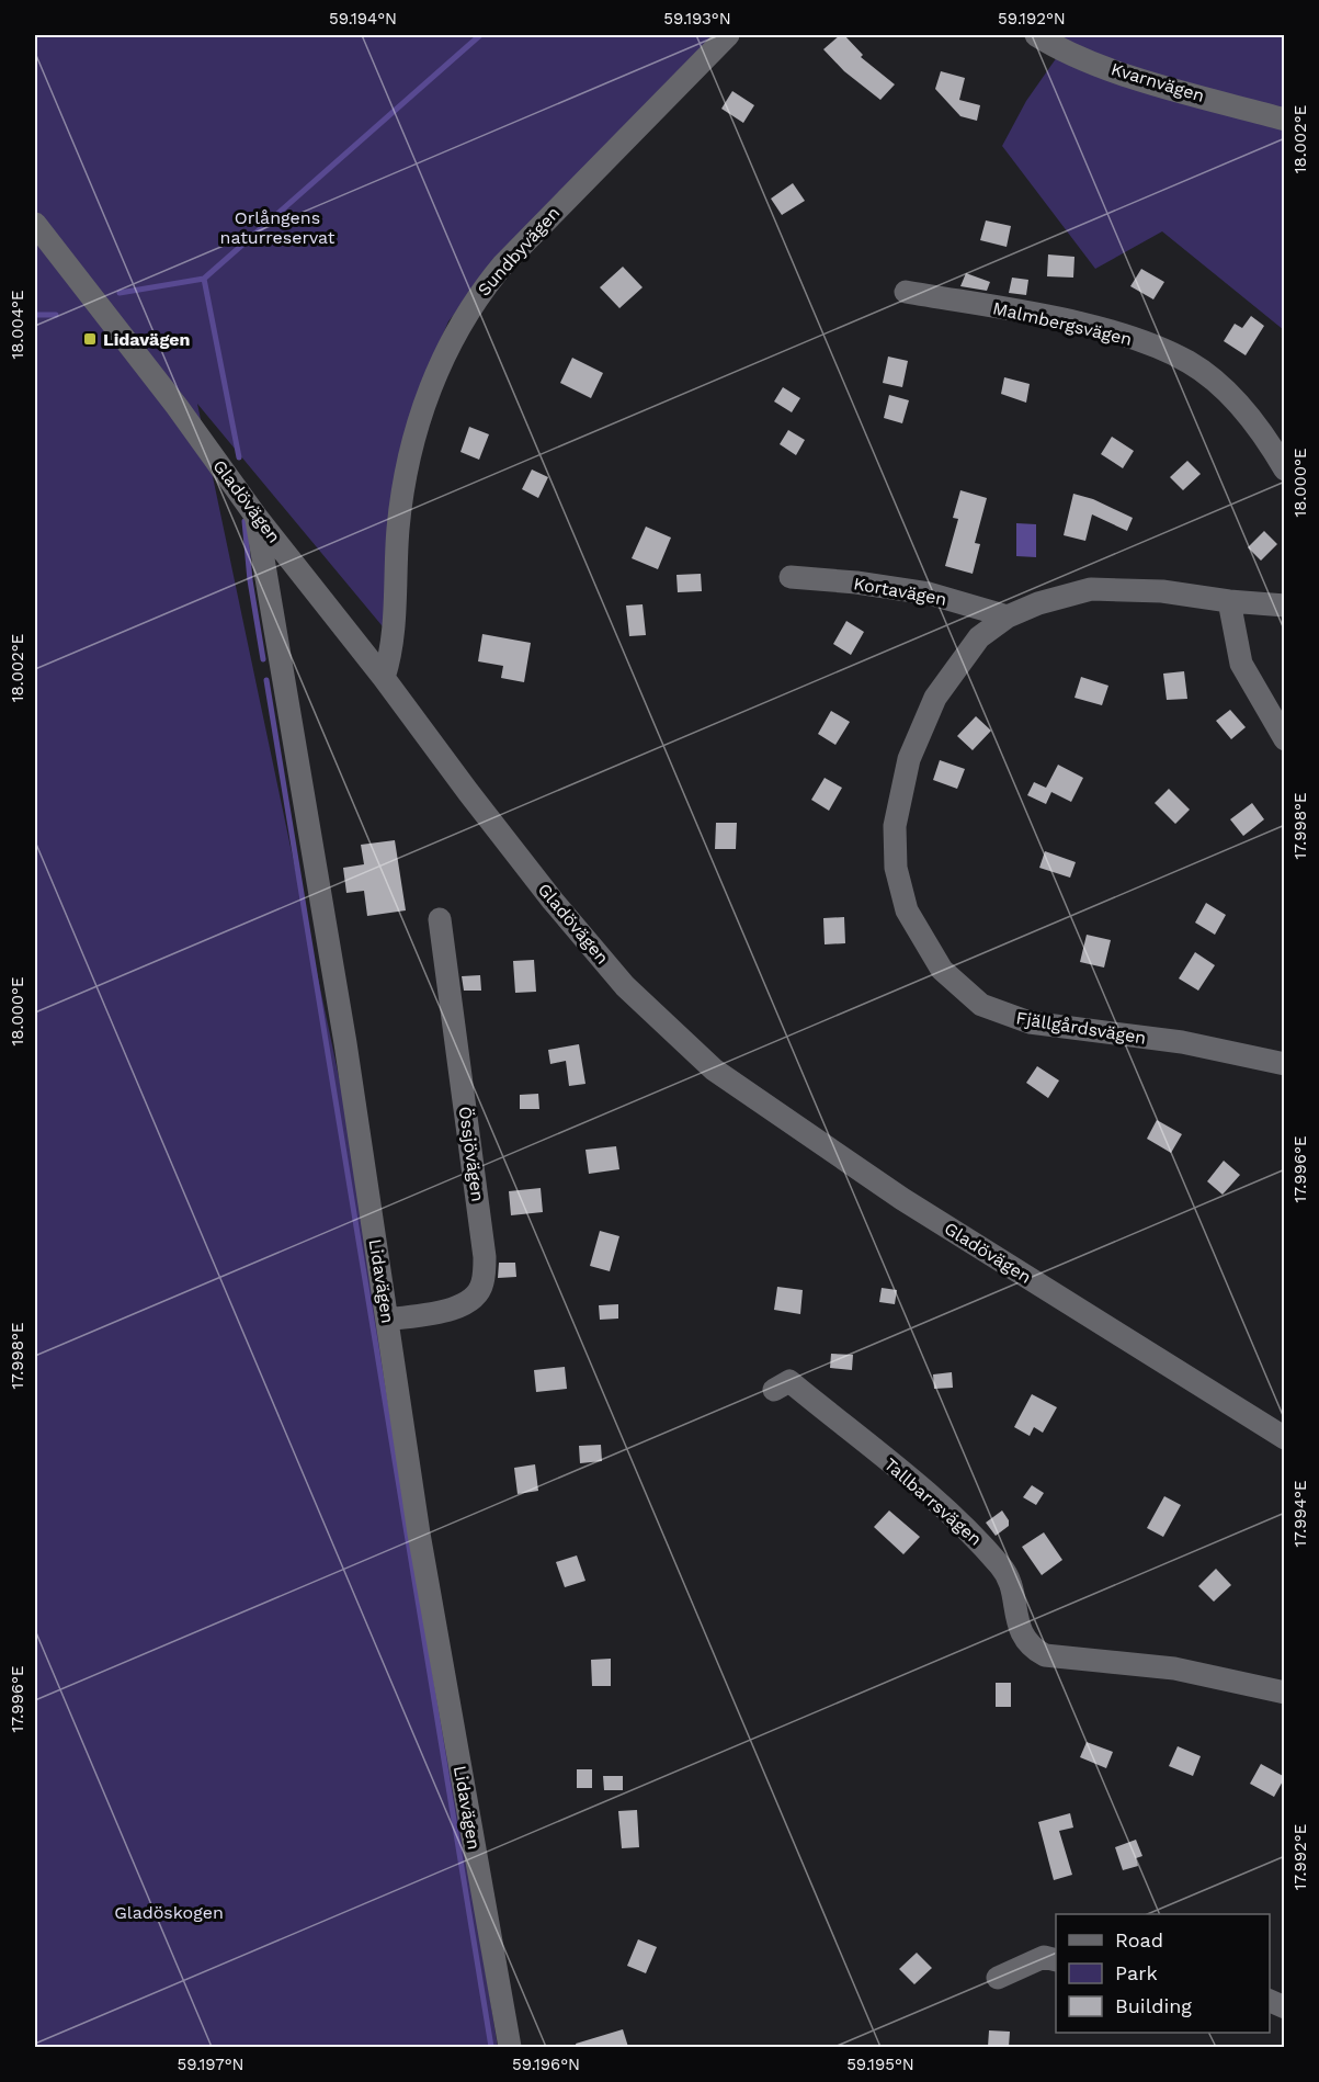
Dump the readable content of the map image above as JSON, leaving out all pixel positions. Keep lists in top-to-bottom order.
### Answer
{
  "streets": {
    "street": [
      "Kvarnvägen",
      "Sundbyvägen",
      "Malmbergsvägen",
      "Gladövägen",
      "Kortavägen",
      "Fjällgårdsvägen",
      "Össjövägen",
      "Lidavägen",
      "Tallbarrsvägen"
    ]
  },
  "crossings": [
    ["Sundbyvägen", "Gladövägen"],
    ["Gladövägen", "Lidavägen"],
    ["Kortavägen", "Fjällgårdsvägen"],
    ["Össjövägen", "Lidavägen"]
  ],
  "parks": ["Orlångens naturreservat", "Gladöskogen"],
  "places": {
    "transit": ["Lidavägen"]
  },
  "legend": ["Road", "Park", "Building"],
  "coordinates": [
    "59.194°N",
    "59.193°N",
    "59.192°N",
    "18.002°E",
    "18.004°E",
    "18.000°E",
    "17.998°E",
    "17.996°E",
    "17.994°E",
    "17.992°E",
    "59.197°N",
    "59.196°N",
    "59.195°N"
  ]
}
